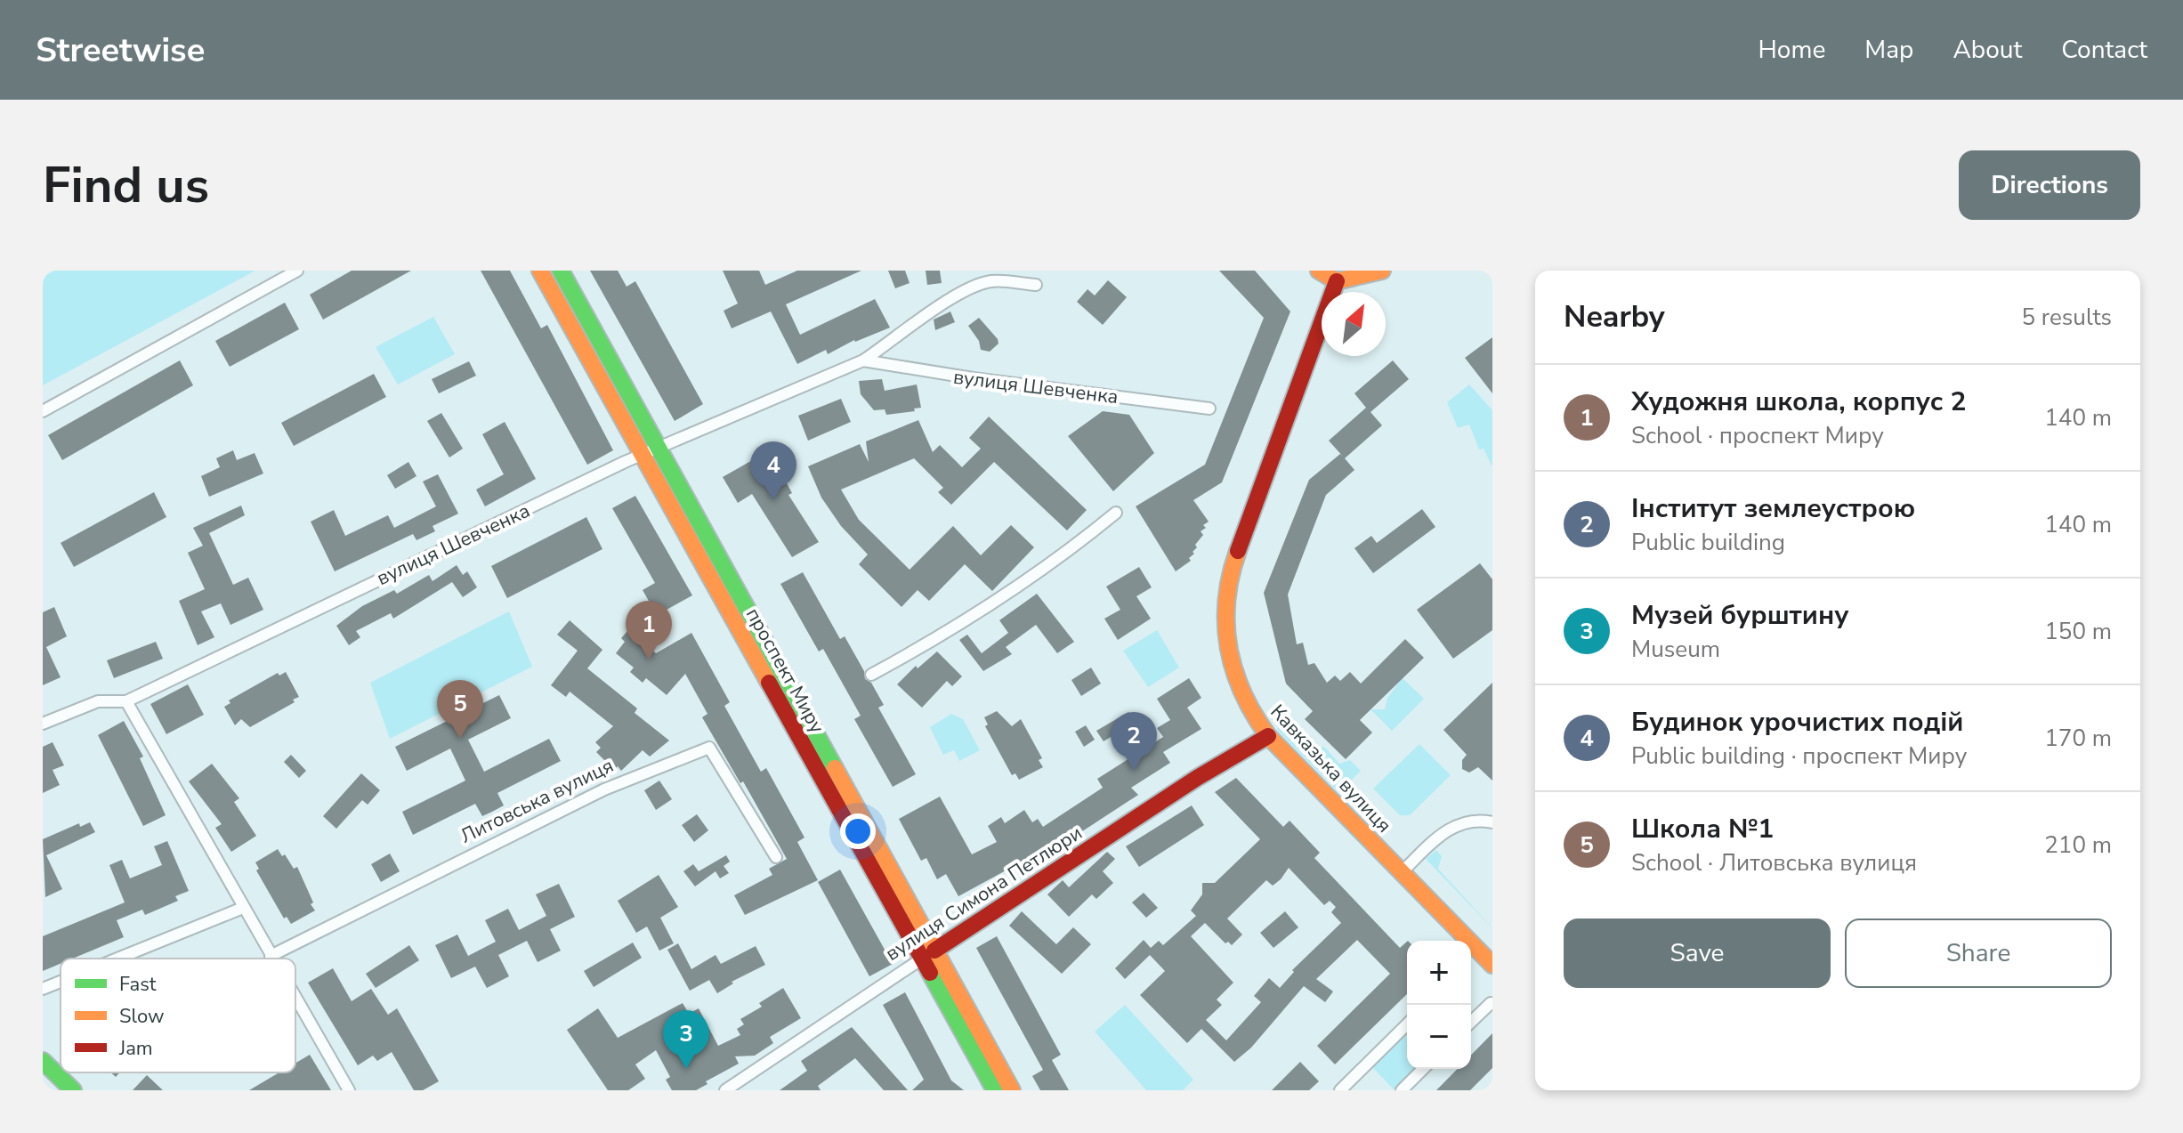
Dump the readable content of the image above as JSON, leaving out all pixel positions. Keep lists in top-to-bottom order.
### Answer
{
  "streets": {
    "street": [
      "вулиця Шевченка",
      "проспект Миру",
      "Кавказька вулиця",
      "Литовська вулиця",
      "вулиця Симона Петлюри"
    ]
  },
  "crossings": [
    ["вулиця Шевченка", "проспект Миру"],
    ["проспект Миру", "вулиця Симона Петлюри"],
    ["Кавказька вулиця", "вулиця Симона Петлюри"]
  ],
  "legend": ["Fast", "Slow", "Jam"],
  "north": "top right",
  "page": {
    "header": "Streetwise",
    "nav": [
      "Home",
      "Map",
      "About",
      "Contact"
    ],
    "buttons": [
      "Directions",
      ["Save", "Share"]
    ],
    "title": "Find us",
    "heading": ["Nearby", "5 results"],
    "list": [
      {
        "mark": "1",
        "name": "Художня школа, корпус 2",
        "note": "School · проспект Миру",
        "value": "140 m"
      },
      {
        "mark": "2",
        "name": "Інститут землеустрою",
        "note": "Public building",
        "value": "140 m"
      },
      {
        "mark": "3",
        "name": "Музей бурштину",
        "note": "Museum",
        "value": "150 m"
      },
      {
        "mark": "4",
        "name": "Будинок урочистих подій",
        "note": "Public building · проспект Миру",
        "value": "170 m"
      },
      {
        "mark": "5",
        "name": "Школа №1",
        "note": "School · Литовська вулиця",
        "value": "210 m"
      }
    ],
    "pins": [
      "4",
      "1",
      "5",
      "2",
      "3"
    ],
    "map_buttons": ["+", "−"]
  }
}
